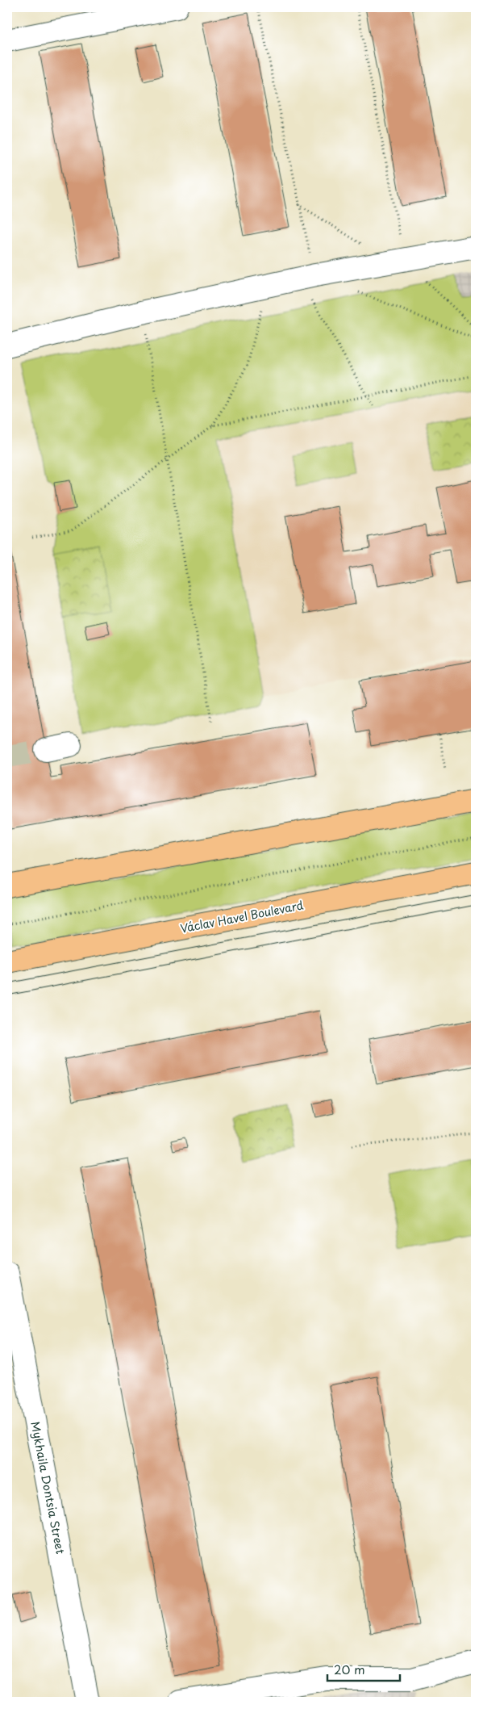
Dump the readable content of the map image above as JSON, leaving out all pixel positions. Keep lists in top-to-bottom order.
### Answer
{
  "streets": {
    "main road": ["Václav Havel Boulevard"],
    "street": ["Mykhaila Dontsia Street"]
  },
  "scale_bar": "20 m"
}
